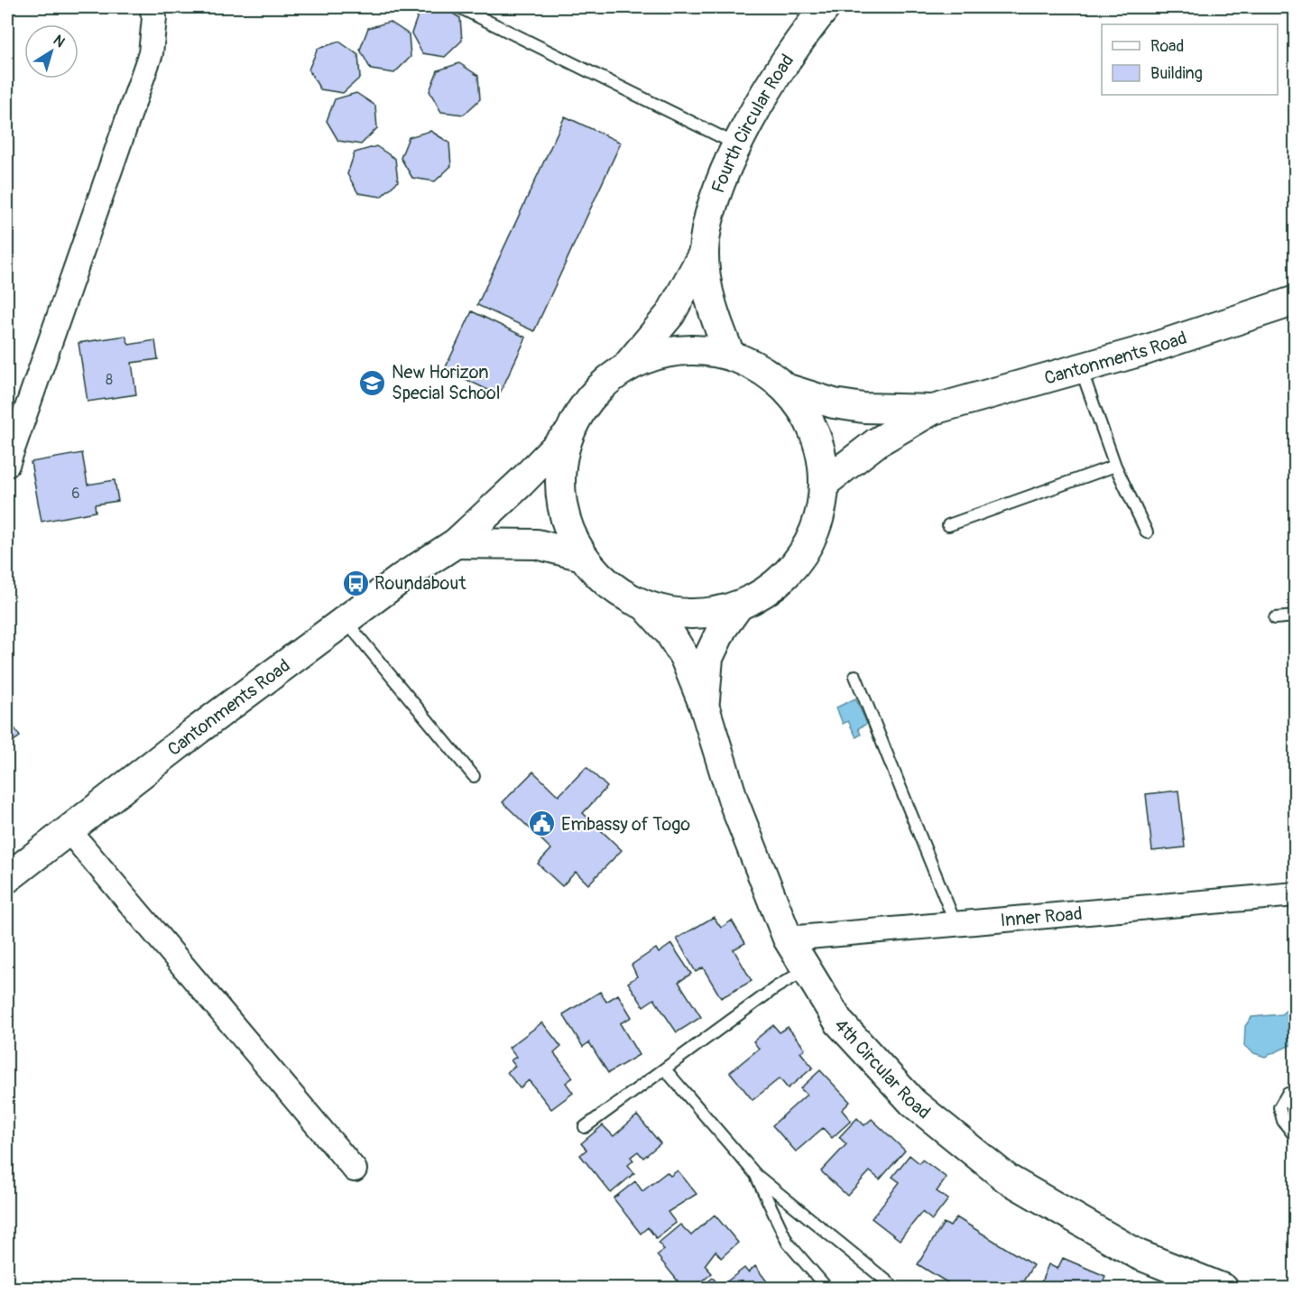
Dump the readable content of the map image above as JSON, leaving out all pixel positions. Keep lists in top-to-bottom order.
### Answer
{
  "streets": {
    "street": [
      "Fourth Circular Road",
      "Cantonments Road",
      "Inner Road",
      "4th Circular Road"
    ]
  },
  "crossings": [
    ["Inner Road", "4th Circular Road"]
  ],
  "places": {
    "school or university": ["New Horizon Special School"],
    "bus stop": ["Roundabout"],
    "public building": ["Embassy of Togo"]
  },
  "house_numbers": ["8", "6"],
  "legend": ["Road", "Building"],
  "north": "top right"
}
